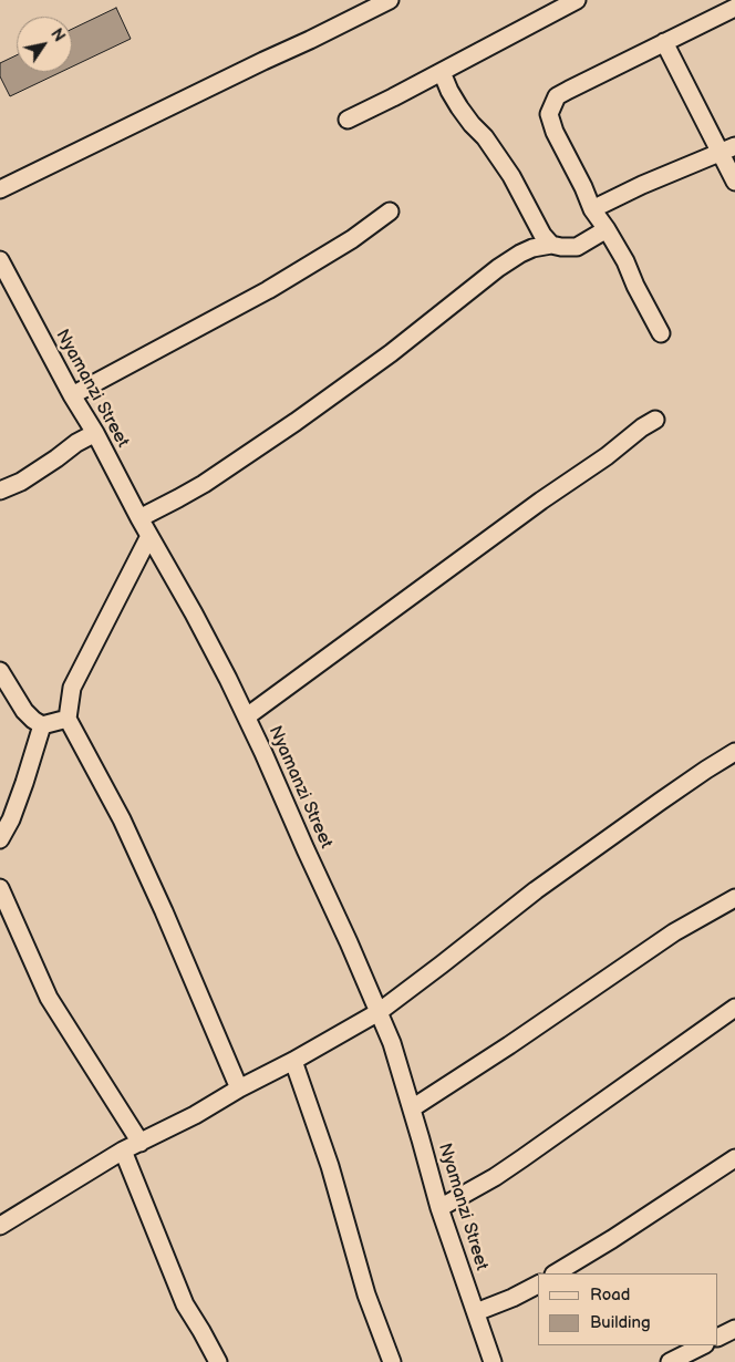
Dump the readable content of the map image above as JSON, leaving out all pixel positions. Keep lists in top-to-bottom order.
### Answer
{
  "streets": {
    "street": ["Nyamanzi Street"]
  },
  "legend": ["Road", "Building"],
  "north": "top right"
}
